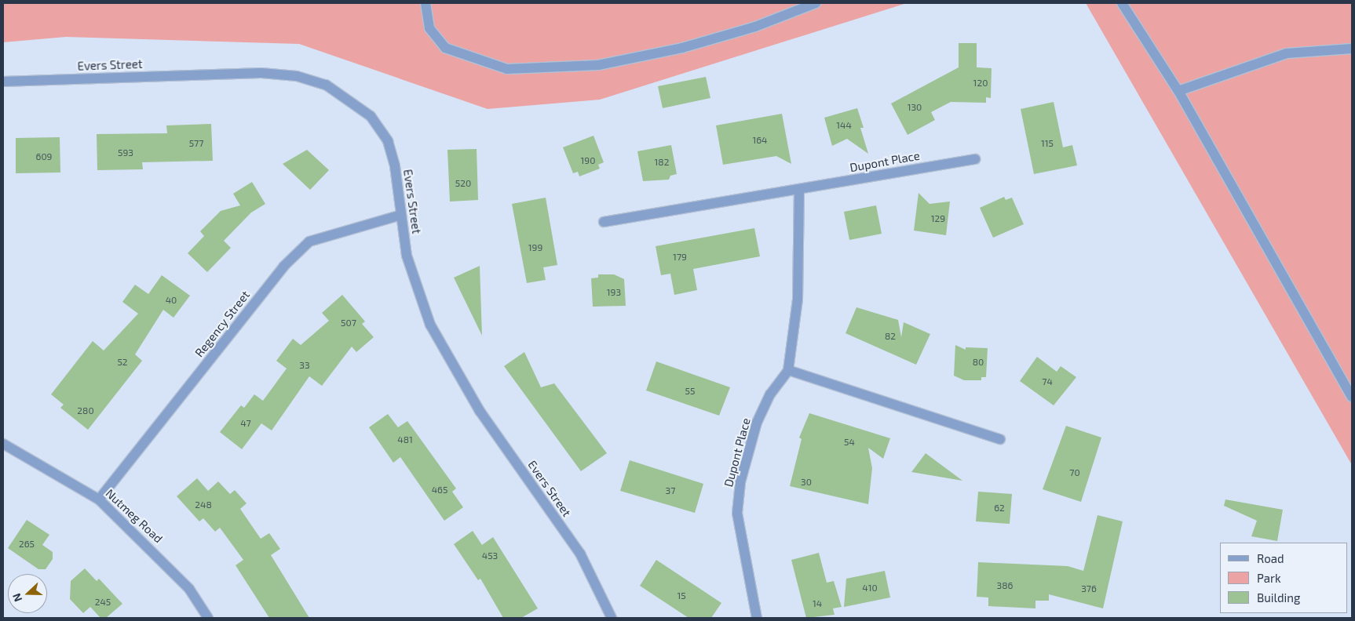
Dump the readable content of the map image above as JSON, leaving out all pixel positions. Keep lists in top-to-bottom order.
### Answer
{
  "streets": {
    "street": [
      "Evers Street",
      "Dupont Place",
      "Regency Street",
      "Nutmeg Road"
    ]
  },
  "crossings": [
    ["Evers Street", "Regency Street"],
    ["Regency Street", "Nutmeg Road"]
  ],
  "house_numbers": [
    "120",
    "130",
    "144",
    "164",
    "577",
    "115",
    "593",
    "609",
    "190",
    "182",
    "520",
    "129",
    "199",
    "179",
    "193",
    "40",
    "507",
    "82",
    "52",
    "80",
    "33",
    "74",
    "55",
    "280",
    "47",
    "481",
    "54",
    "70",
    "30",
    "465",
    "37",
    "248",
    "62",
    "265",
    "453",
    "386",
    "410",
    "376",
    "15",
    "245",
    "14"
  ],
  "legend": ["Road", "Park", "Building"],
  "north": "left"
}
